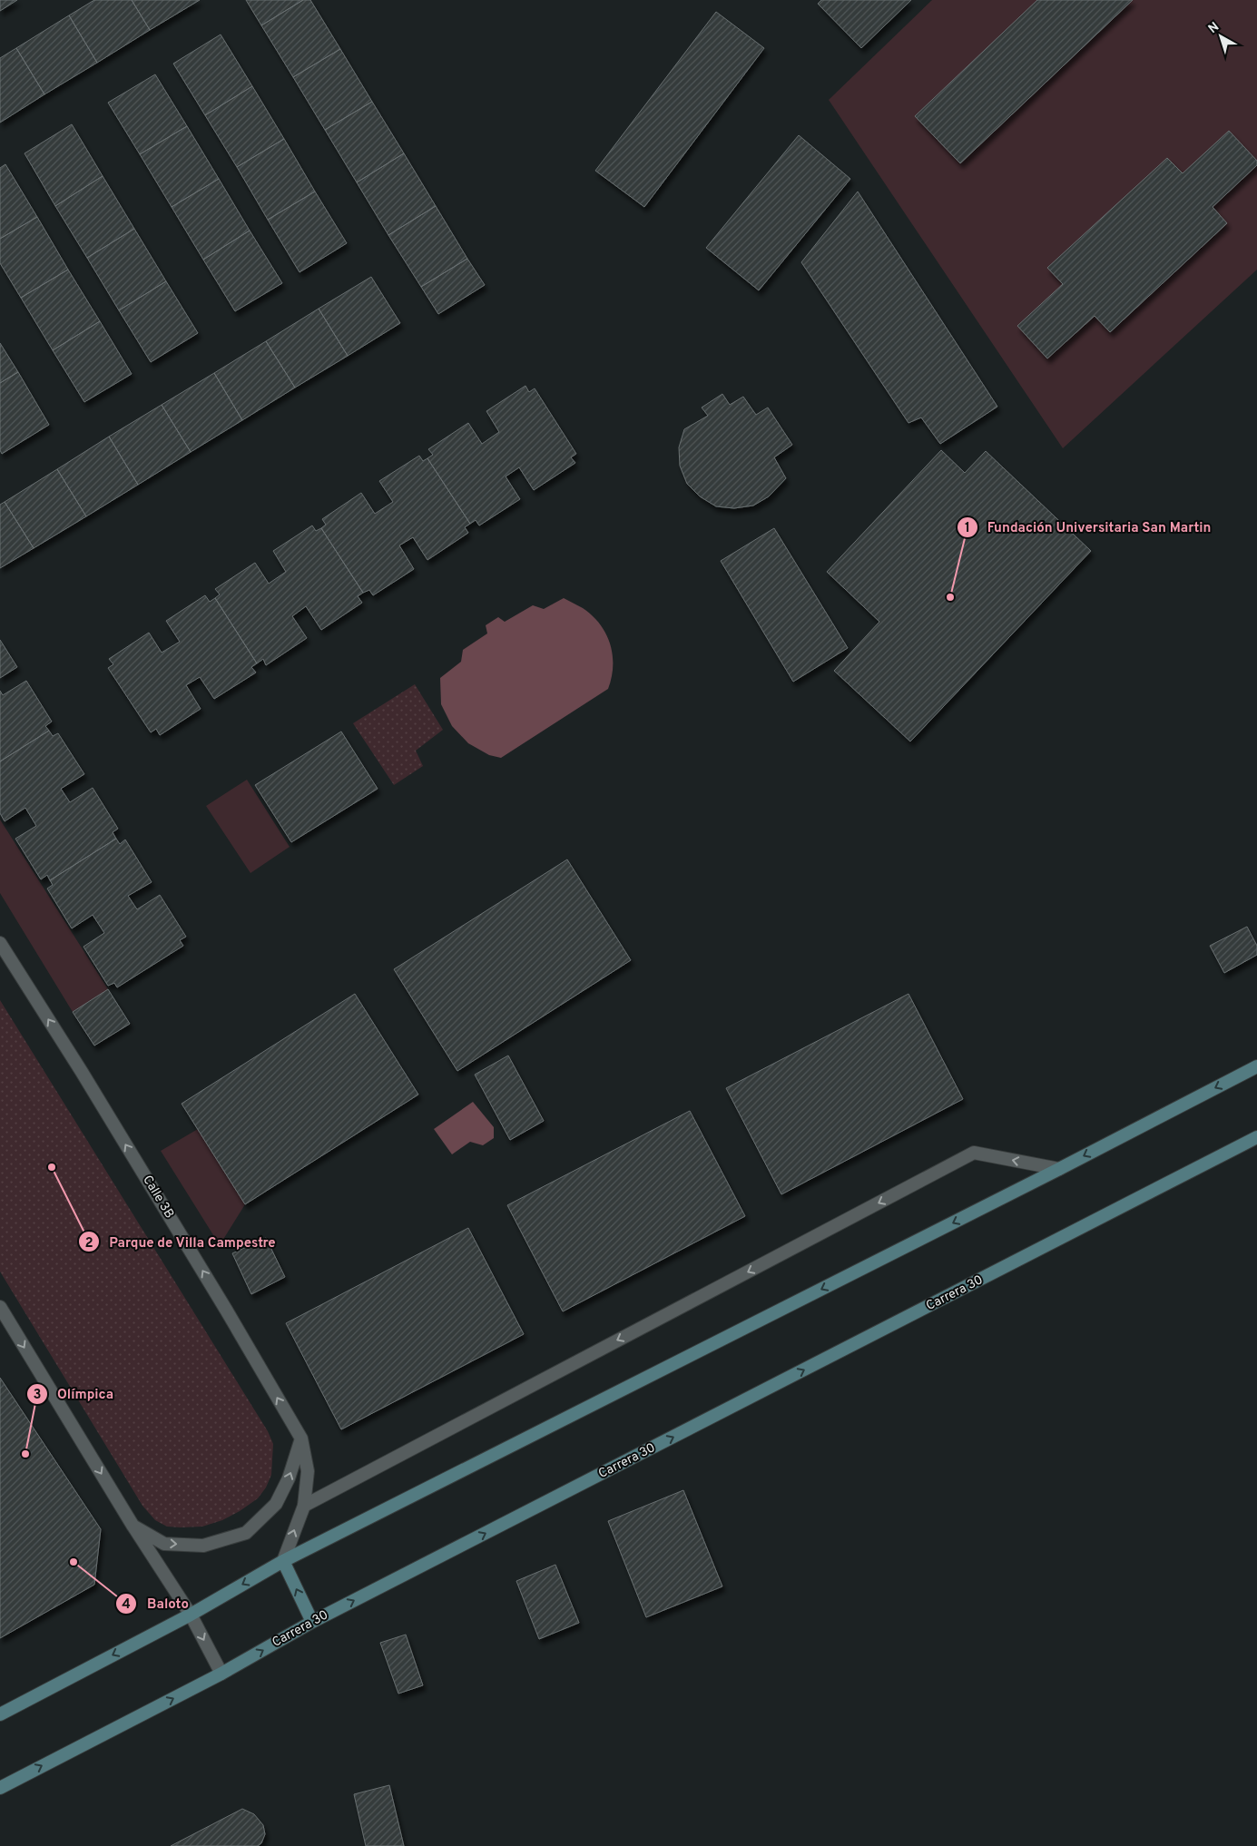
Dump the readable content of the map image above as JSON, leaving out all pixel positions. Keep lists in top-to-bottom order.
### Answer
{
  "streets": {
    "main road": ["Carrera 30"],
    "street": ["Calle 3B"]
  },
  "one_way": ["Calle 3B"],
  "places": [
    "Fundación Universitaria San Martin",
    "Parque de Villa Campestre",
    "Olímpica",
    "Baloto"
  ],
  "north": "top left"
}
